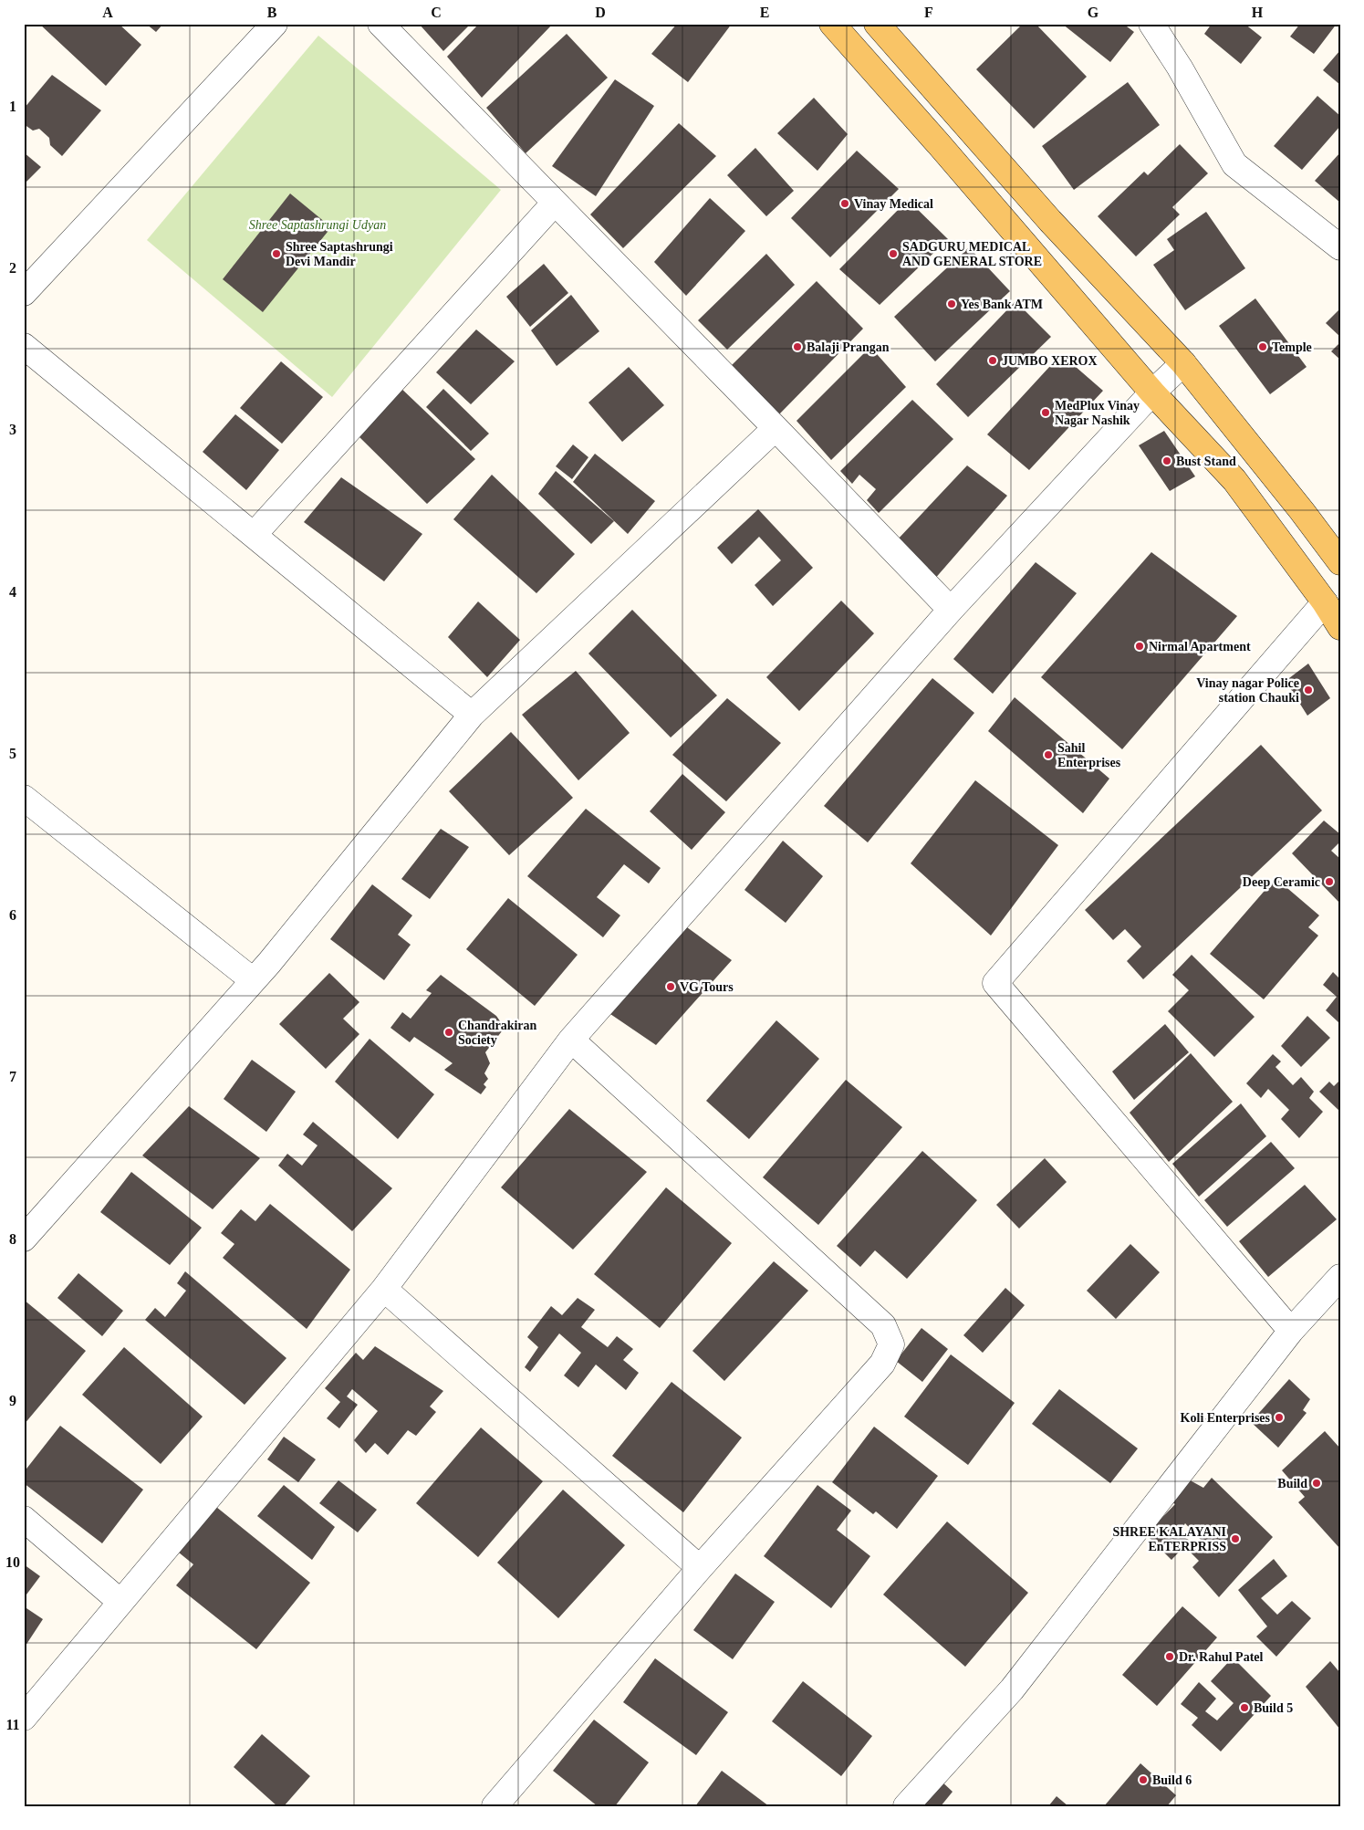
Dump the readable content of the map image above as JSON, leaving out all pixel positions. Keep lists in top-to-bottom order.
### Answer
{
  "parks": ["Shree Saptashrungi Udyan"],
  "places": [
    "Vinay Medical",
    "Shree Saptashrungi Devi Mandir",
    "SADGURU MEDICAL AND GENERAL STORE",
    "Yes Bank ATM",
    "Balaji Prangan",
    "Temple",
    "JUMBO XEROX",
    "MedPlux Vinay Nagar Nashik",
    "Bust Stand",
    "Nirmal Apartment",
    "Vinay nagar Police station Chauki",
    "Sahil Enterprises",
    "Deep Ceramic",
    "VG Tours",
    "Chandrakiran Society",
    "Koli Enterprises",
    "Build",
    "SHREE KALAYANI EnTERPRISS",
    "Dr. Rahul Patel",
    "Build 5",
    "Build 6"
  ],
  "grid": {
    "columns": [
      "A",
      "B",
      "C",
      "D",
      "E",
      "F",
      "G",
      "H"
    ],
    "rows": [
      "1",
      "2",
      "3",
      "4",
      "5",
      "6",
      "7",
      "8",
      "9",
      "10",
      "11"
    ]
  }
}
